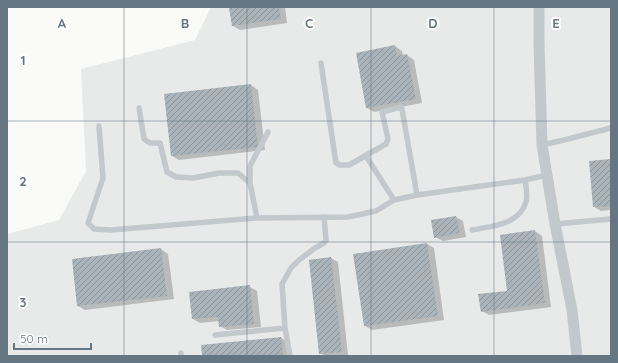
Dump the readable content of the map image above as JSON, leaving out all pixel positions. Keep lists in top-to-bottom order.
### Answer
{
  "scale_bar": "50 m",
  "grid": {
    "columns": [
      "A",
      "B",
      "C",
      "D",
      "E"
    ],
    "rows": ["1", "2", "3"]
  }
}
